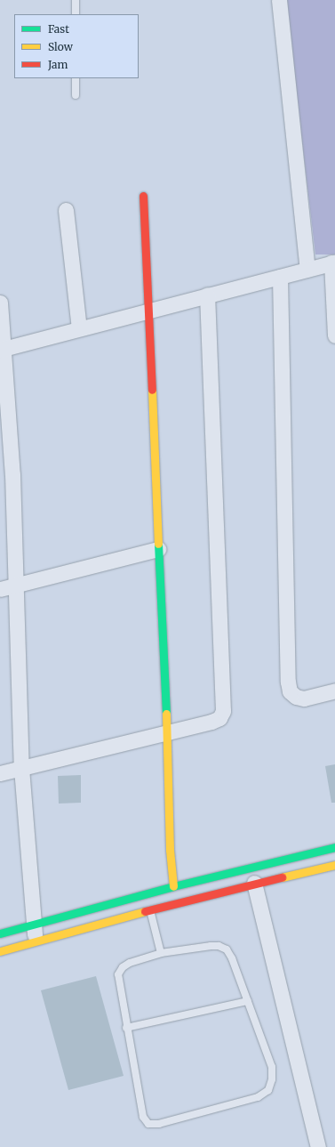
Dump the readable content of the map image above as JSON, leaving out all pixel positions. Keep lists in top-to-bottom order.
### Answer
{
  "legend": ["Fast", "Slow", "Jam"]
}
